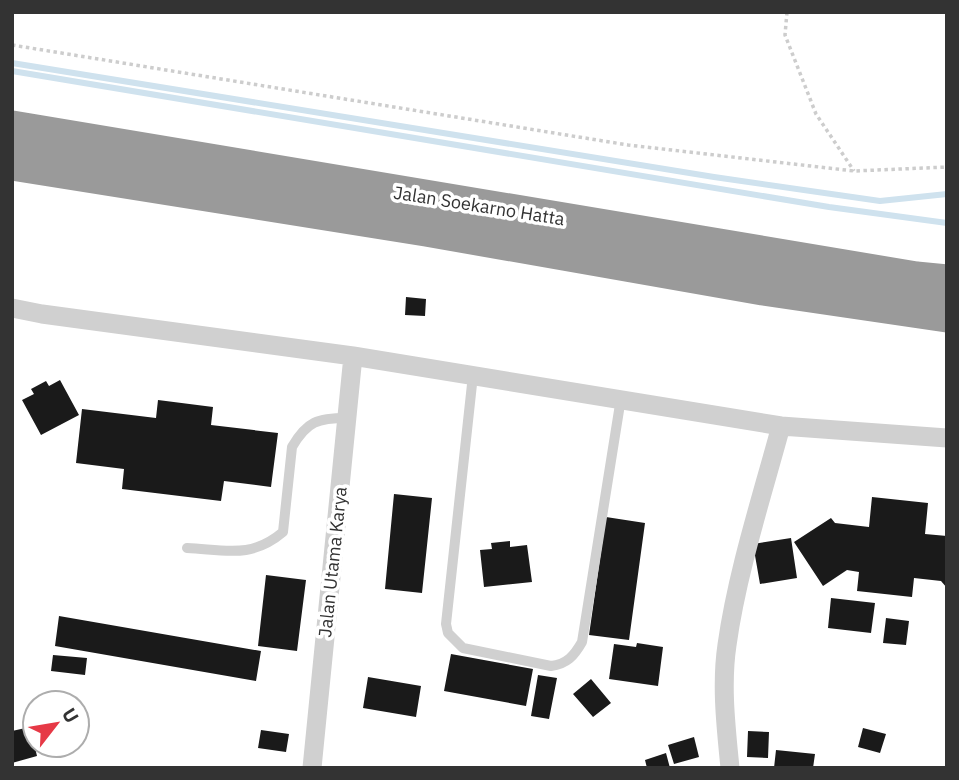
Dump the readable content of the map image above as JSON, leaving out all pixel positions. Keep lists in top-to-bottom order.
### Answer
{
  "streets": {
    "highway": ["Jalan Soekarno Hatta"],
    "street": ["Jalan Utama Karya"]
  },
  "north": "top right"
}
